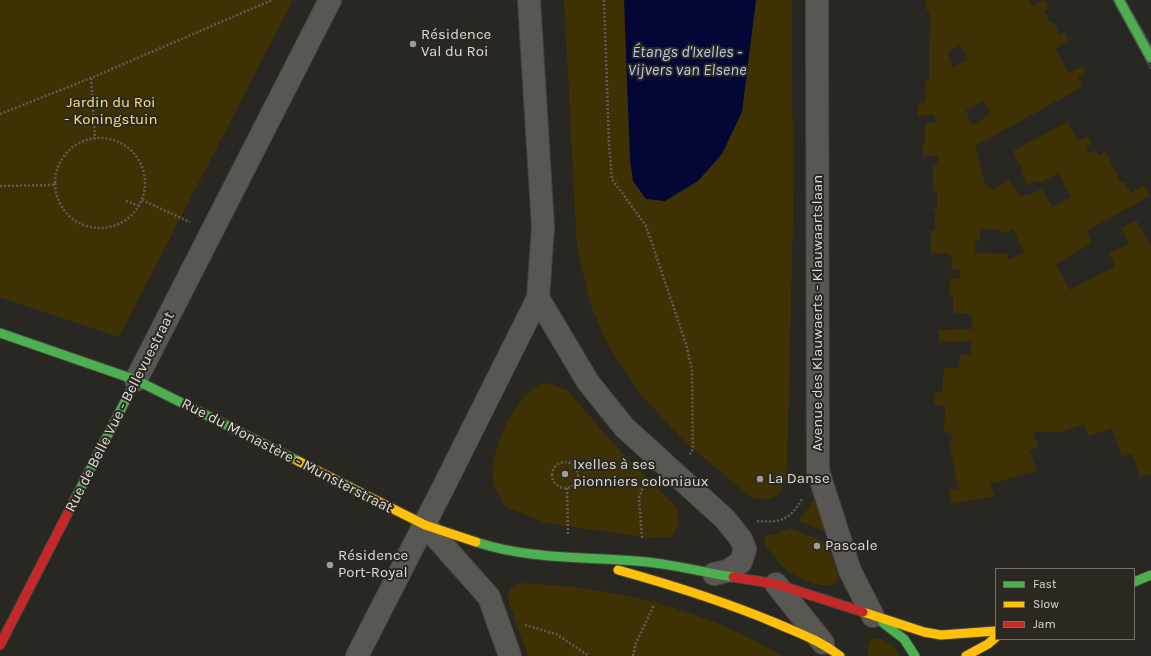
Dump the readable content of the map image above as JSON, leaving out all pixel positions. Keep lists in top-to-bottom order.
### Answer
{
  "streets": {
    "street": ["Avenue des Klauwaerts - Klauwaartslaan", "Rue de Belle Vue - Bellevuestraat", "Rue du Monastère - Munsterstraat"]
  },
  "crossings": [
    ["Rue de Belle Vue - Bellevuestraat", "Rue du Monastère - Munsterstraat"]
  ],
  "water": ["Étangs d'Ixelles - Vijvers van Elsene"],
  "parks": ["Jardin du Roi - Koningstuin"],
  "places": [
    "Résidence Val du Roi",
    "Ixelles à ses pionniers coloniaux",
    "La Danse",
    "Pascale",
    "Résidence Port-Royal"
  ],
  "legend": ["Fast", "Slow", "Jam"]
}
